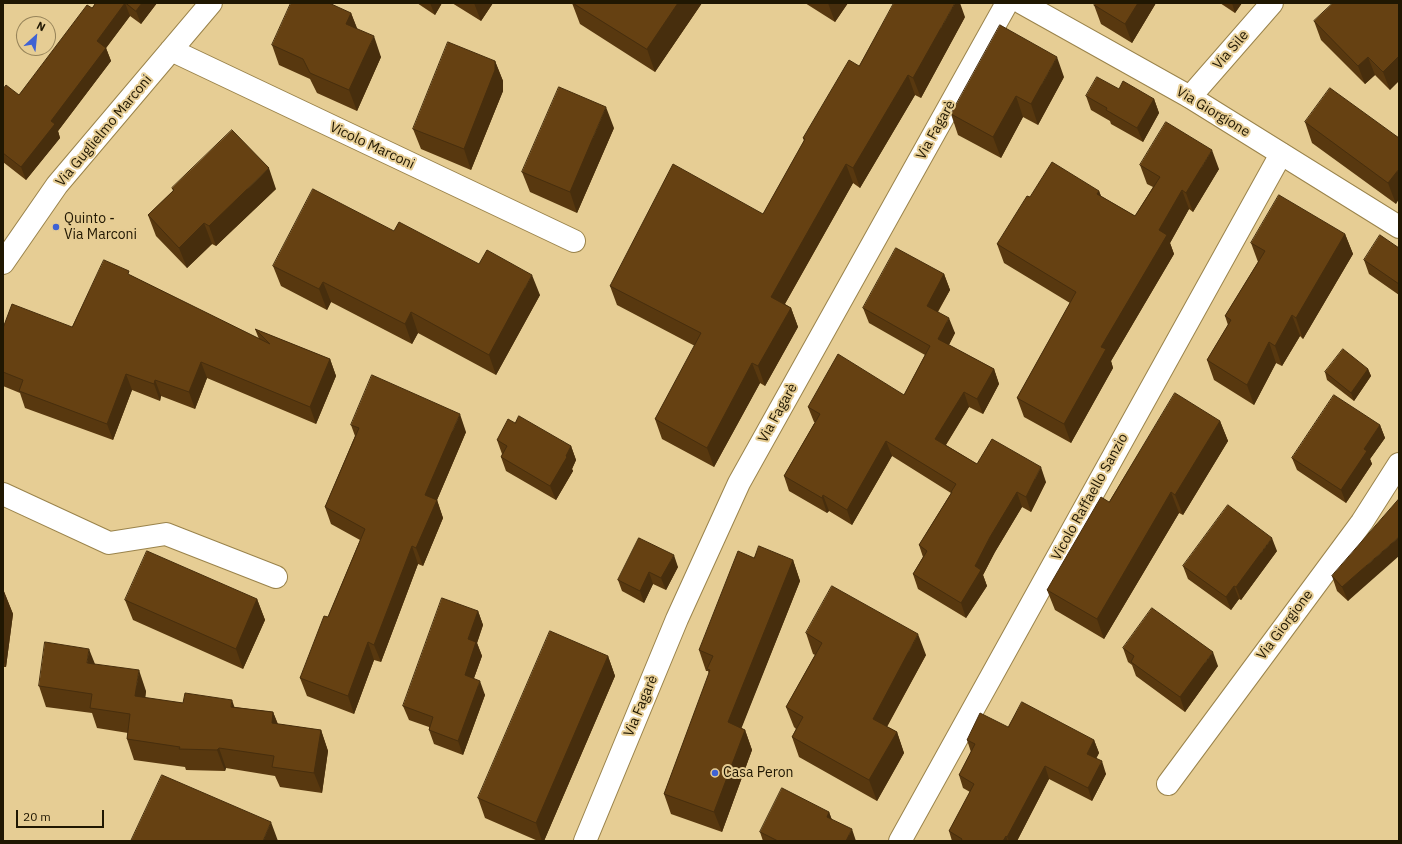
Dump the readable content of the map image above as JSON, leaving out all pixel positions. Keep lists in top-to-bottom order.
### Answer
{
  "streets": {
    "street": [
      "Via Sile",
      "Via Giorgione",
      "Via Fagarè",
      "Via Guglielmo Marconi",
      "Vicolo Marconi",
      "Vicolo Raffaello Sanzio"
    ]
  },
  "crossings": [
    ["Via Sile", "Via Giorgione"],
    ["Via Giorgione", "Vicolo Raffaello Sanzio"],
    ["Via Guglielmo Marconi", "Vicolo Marconi"]
  ],
  "places": ["Quinto - Via Marconi", "Casa Peron"],
  "scale_bar": "20 m",
  "north": "top right"
}
